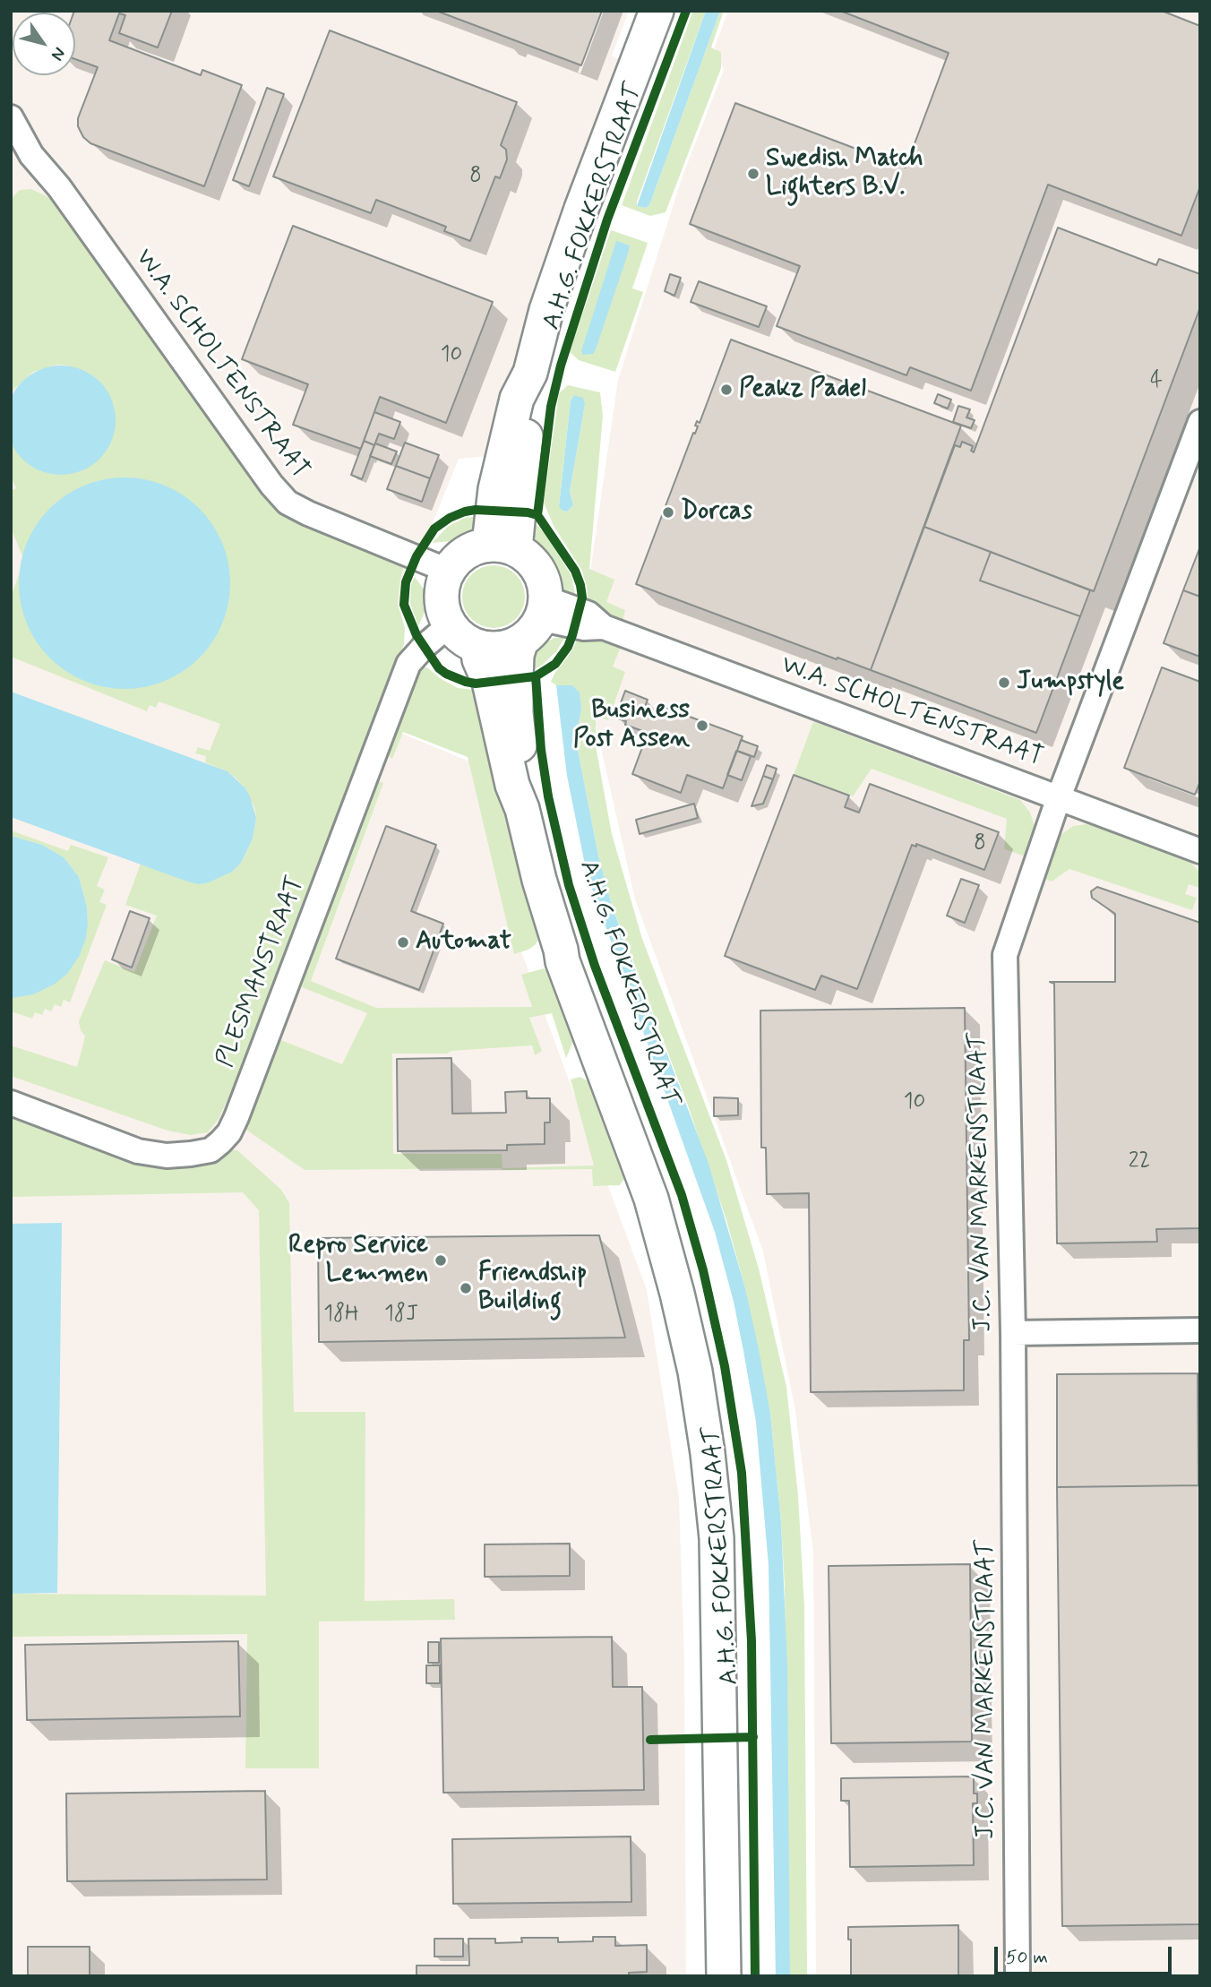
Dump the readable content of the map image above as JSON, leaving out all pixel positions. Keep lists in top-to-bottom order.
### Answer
{
  "streets": {
    "street": [
      "A.H.G. FOKKERSTRAAT",
      "W.A. SCHOLTENSTRAAT",
      "PLESMANSTRAAT",
      "J.C. VAN MARKENSTRAAT"
    ]
  },
  "crossings": [
    ["A.H.G. FOKKERSTRAAT", "W.A. SCHOLTENSTRAAT"],
    ["A.H.G. FOKKERSTRAAT", "PLESMANSTRAAT"],
    ["W.A. SCHOLTENSTRAAT", "PLESMANSTRAAT"],
    ["W.A. SCHOLTENSTRAAT", "J.C. VAN MARKENSTRAAT"]
  ],
  "places": [
    "Swedish Match Lighters B.V.",
    "Peakz Padel",
    "Dorcas",
    "Jumpstyle",
    "Business Post Assen",
    "Automat",
    "Repro Service Lemmen",
    "Friendship Building"
  ],
  "house_numbers": [
    "8",
    "10",
    "4",
    "8",
    "10",
    "22",
    "18H",
    "18J"
  ],
  "scale_bar": "50 m",
  "north": "bottom right"
}
